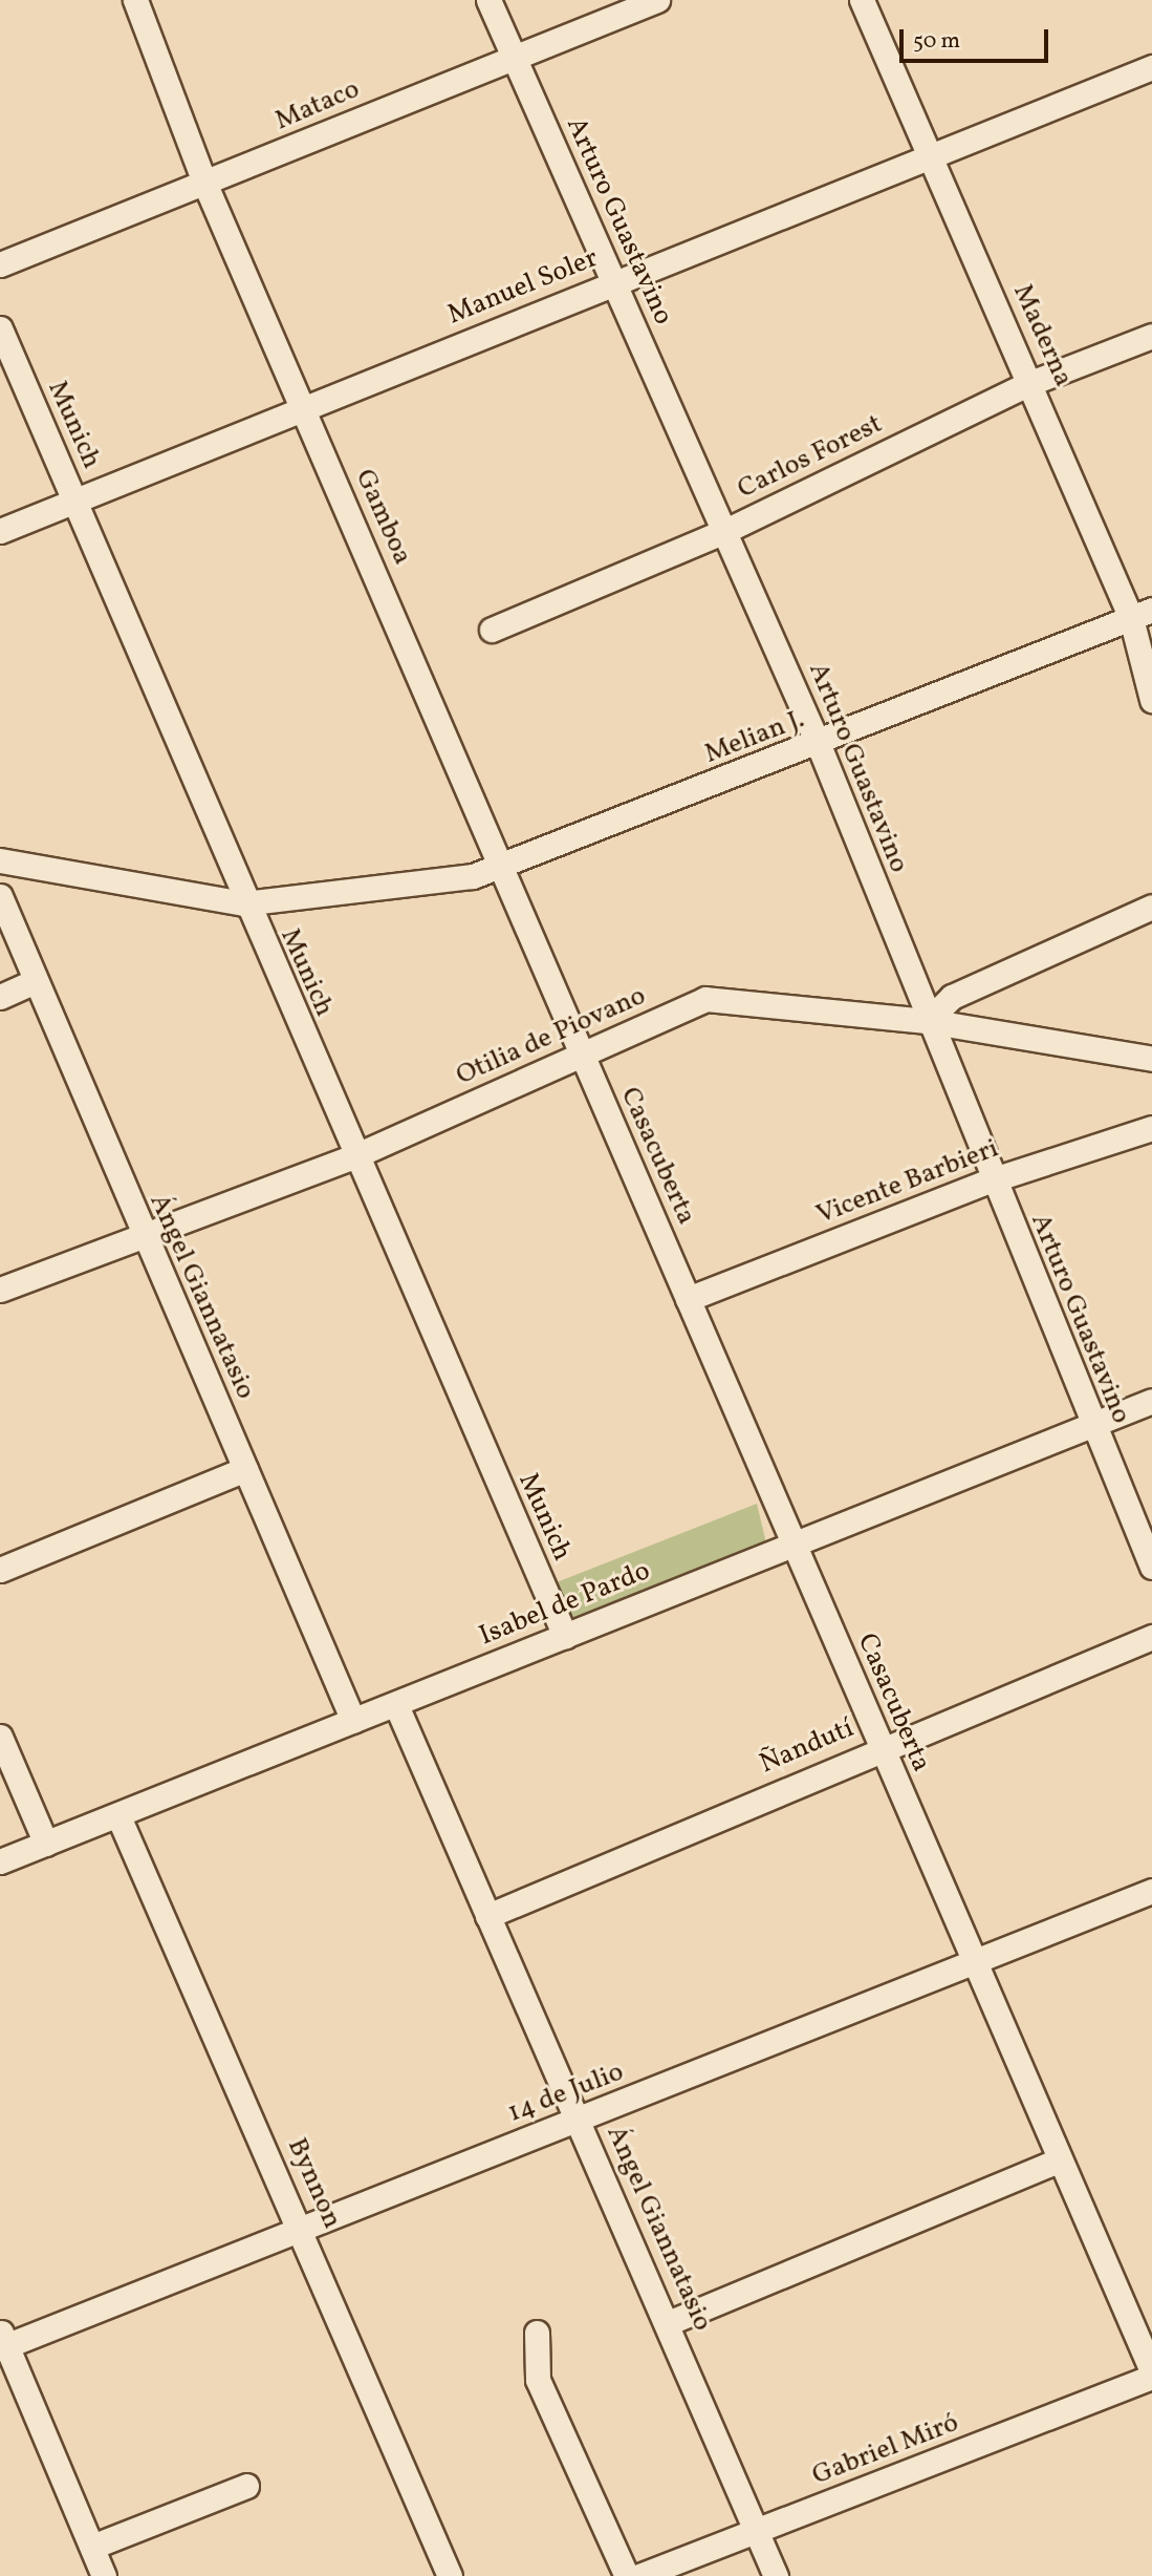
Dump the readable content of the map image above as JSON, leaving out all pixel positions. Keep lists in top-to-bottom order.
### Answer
{
  "streets": {
    "street": [
      "Mataco",
      "Arturo Guastavino",
      "Manuel Soler",
      "Maderna",
      "Munich",
      "Carlos Forest",
      "Gamboa",
      "Melian J.",
      "Otilia de Piovano",
      "Casacuberta",
      "Vicente Barbieri",
      "Ángel Giannatasio",
      "Isabel de Pardo",
      "Ñandutí",
      "14 de Julio",
      "Bynnon",
      "Gabriel Miró"
    ]
  },
  "crossings": [
    ["Mataco", "Arturo Guastavino"],
    ["Mataco", "Gamboa"],
    ["Arturo Guastavino", "Manuel Soler"],
    ["Arturo Guastavino", "Carlos Forest"],
    ["Arturo Guastavino", "Melian J."],
    ["Arturo Guastavino", "Otilia de Piovano"],
    ["Arturo Guastavino", "Vicente Barbieri"],
    ["Arturo Guastavino", "Isabel de Pardo"],
    ["Manuel Soler", "Maderna"],
    ["Manuel Soler", "Munich"],
    ["Manuel Soler", "Gamboa"],
    ["Maderna", "Carlos Forest"],
    ["Maderna", "Melian J."],
    ["Munich", "Melian J."],
    ["Munich", "Otilia de Piovano"],
    ["Munich", "Isabel de Pardo"],
    ["Gamboa", "Melian J."],
    ["Gamboa", "Otilia de Piovano"],
    ["Gamboa", "Casacuberta"],
    ["Otilia de Piovano", "Casacuberta"],
    ["Otilia de Piovano", "Ángel Giannatasio"],
    ["Casacuberta", "Vicente Barbieri"],
    ["Casacuberta", "Isabel de Pardo"],
    ["Casacuberta", "Ñandutí"],
    ["Casacuberta", "14 de Julio"],
    ["Casacuberta", "Gabriel Miró"],
    ["Ángel Giannatasio", "Isabel de Pardo"],
    ["Ángel Giannatasio", "Ñandutí"],
    ["Ángel Giannatasio", "14 de Julio"],
    ["Ángel Giannatasio", "Gabriel Miró"],
    ["Isabel de Pardo", "Bynnon"],
    ["14 de Julio", "Bynnon"]
  ],
  "scale_bar": "50 m"
}
